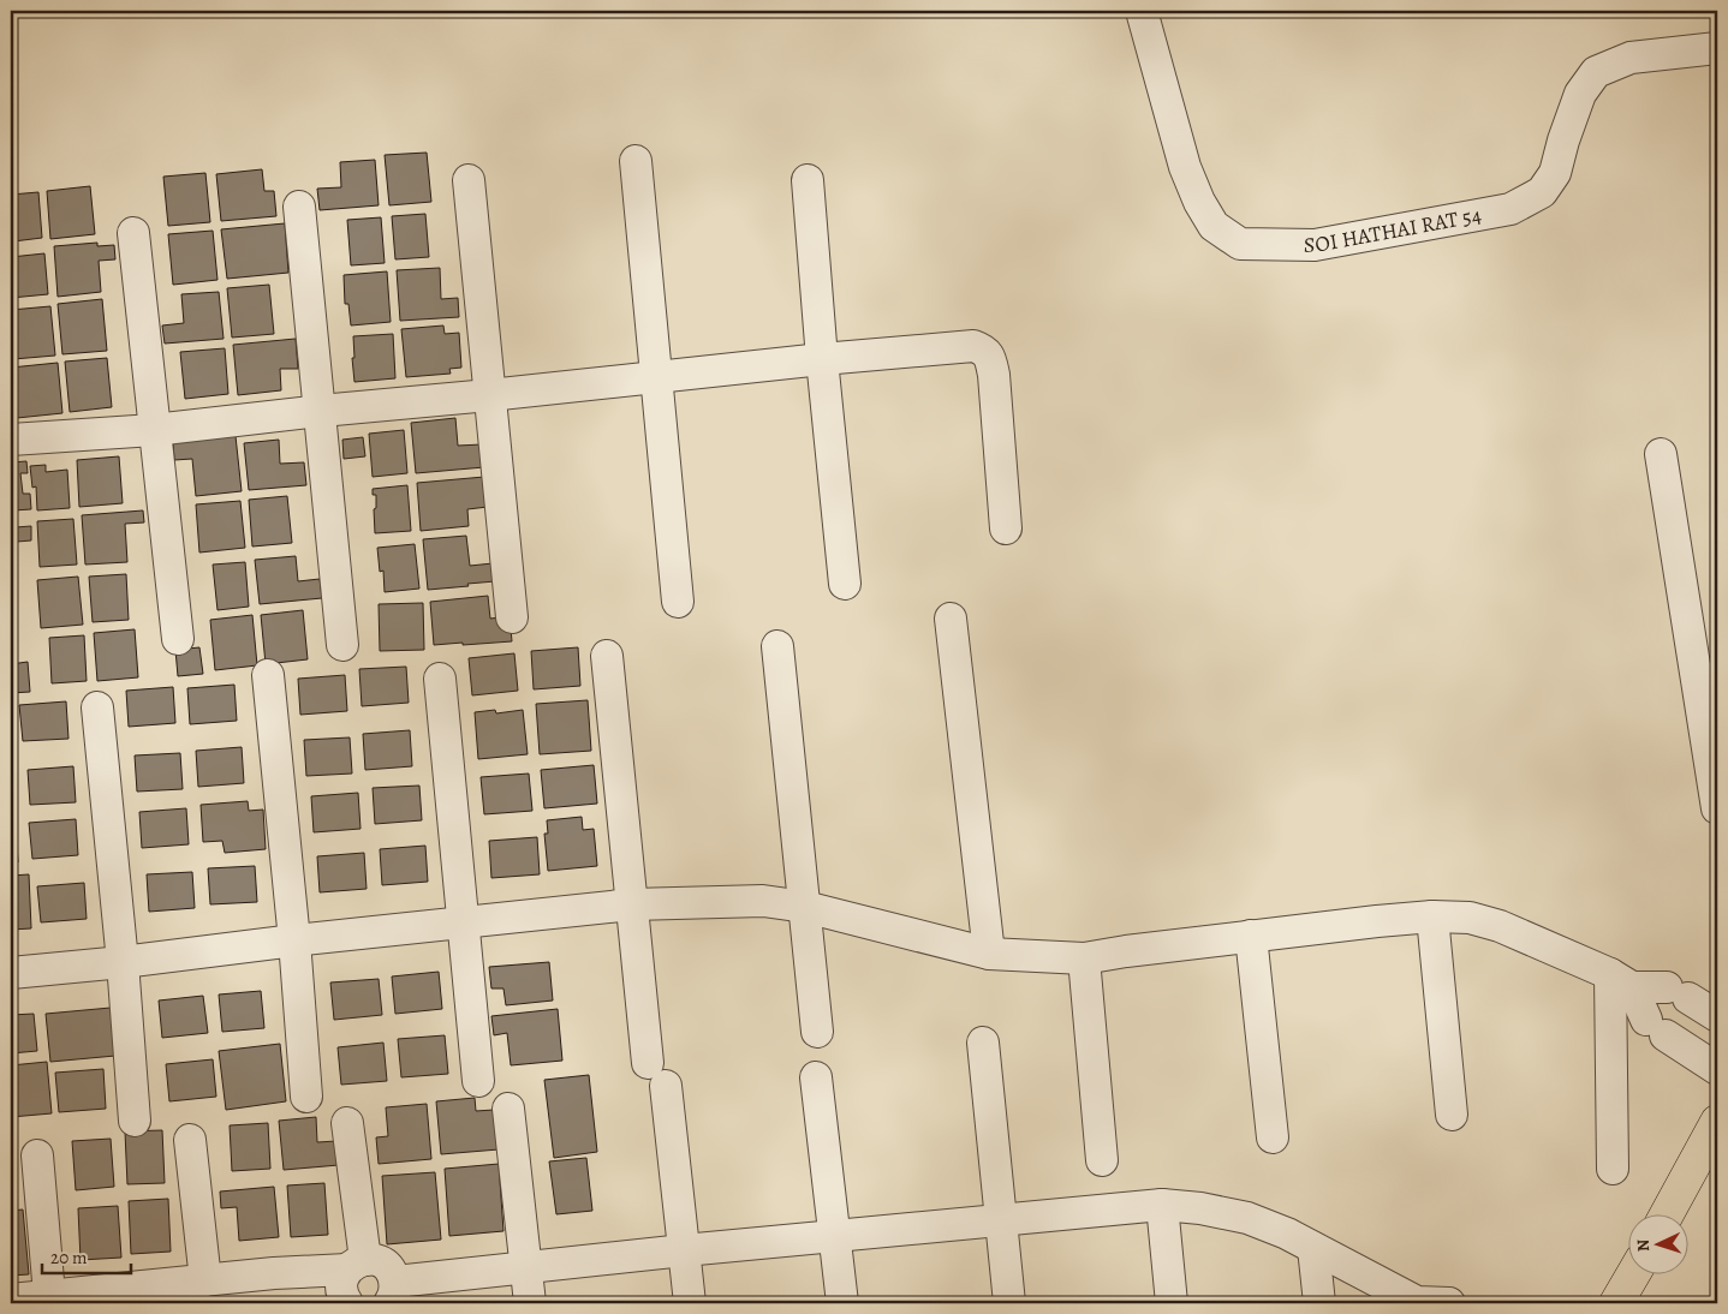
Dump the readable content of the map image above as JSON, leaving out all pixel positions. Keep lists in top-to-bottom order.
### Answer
{
  "streets": {
    "street": ["SOI HATHAI RAT 54"]
  },
  "scale_bar": "20 m",
  "north": "left"
}
